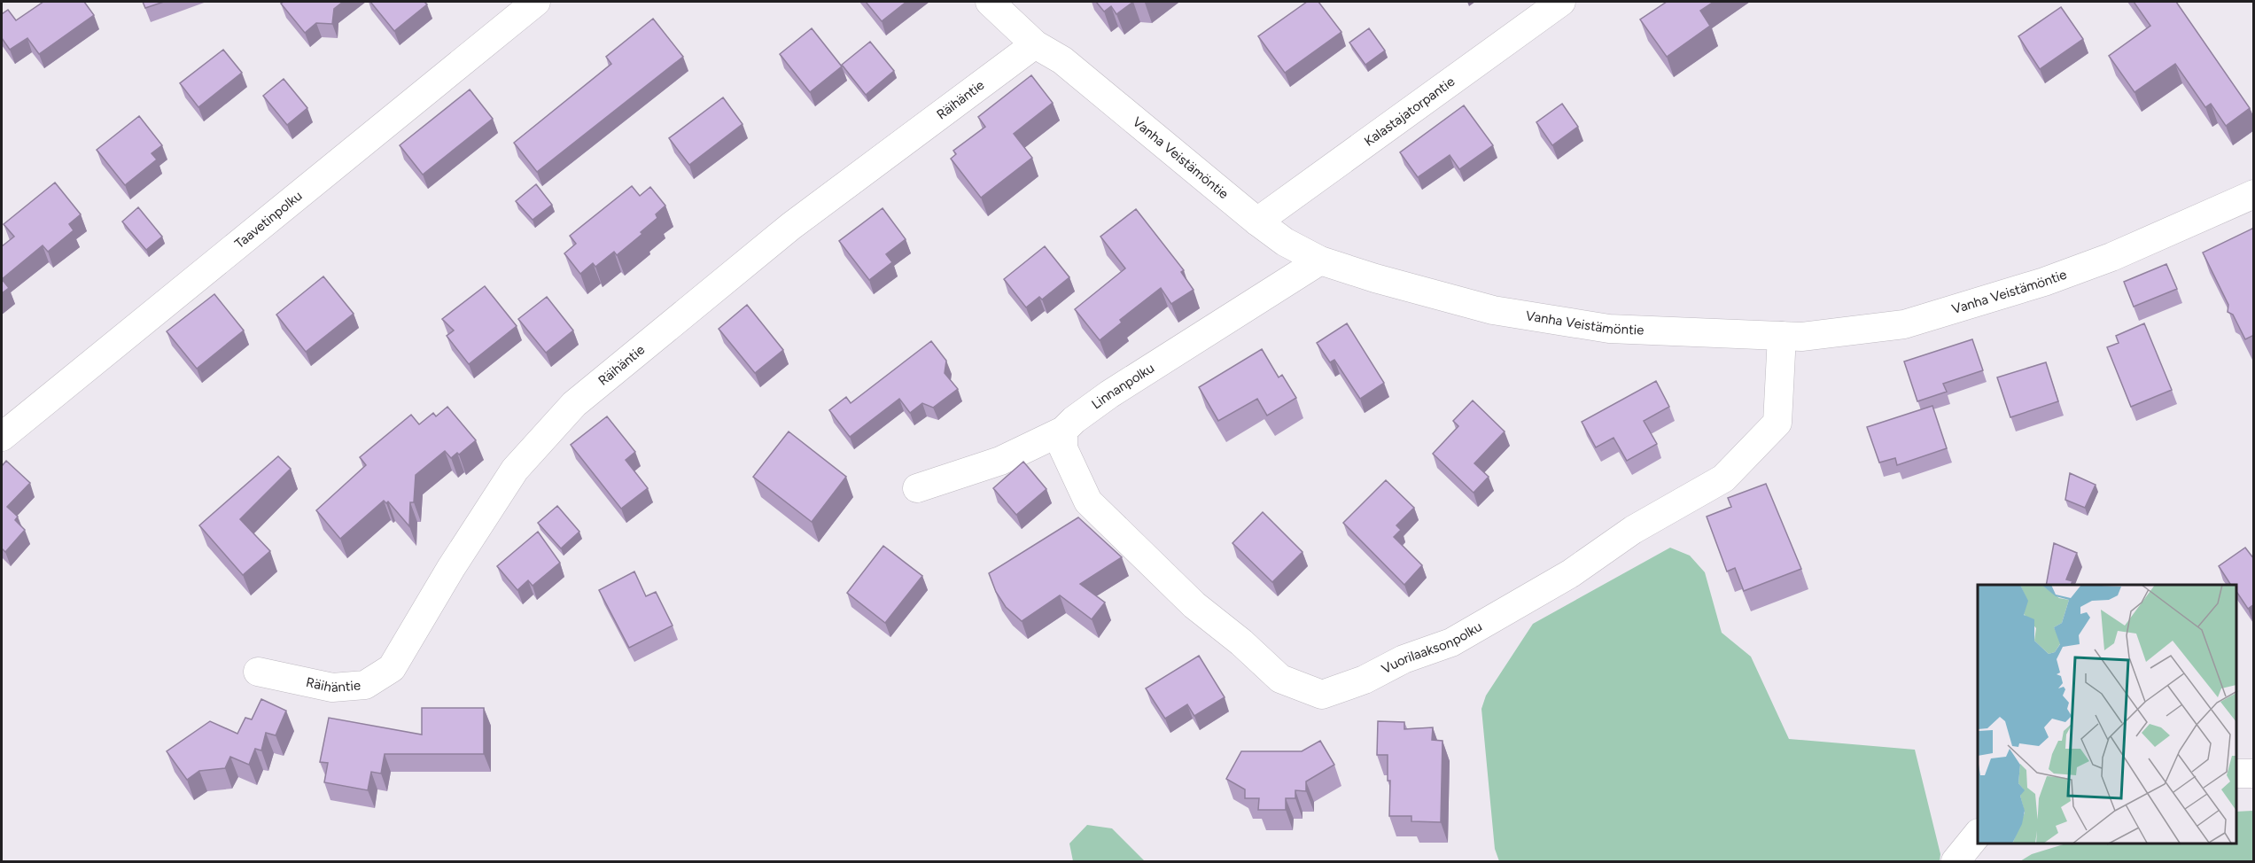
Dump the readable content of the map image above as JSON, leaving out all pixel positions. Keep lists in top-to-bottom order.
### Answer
{
  "streets": {
    "street": [
      "Räihäntie",
      "Kalastajatorpantie",
      "Vanha Veistämöntie",
      "Taavetinpolku",
      "Linnanpolku",
      "Vuorilaaksonpolku"
    ]
  },
  "crossings": [
    ["Räihäntie", "Vanha Veistämöntie"],
    ["Kalastajatorpantie", "Vanha Veistämöntie"],
    ["Vanha Veistämöntie", "Linnanpolku"],
    ["Vanha Veistämöntie", "Vuorilaaksonpolku"],
    ["Linnanpolku", "Vuorilaaksonpolku"]
  ]
}
